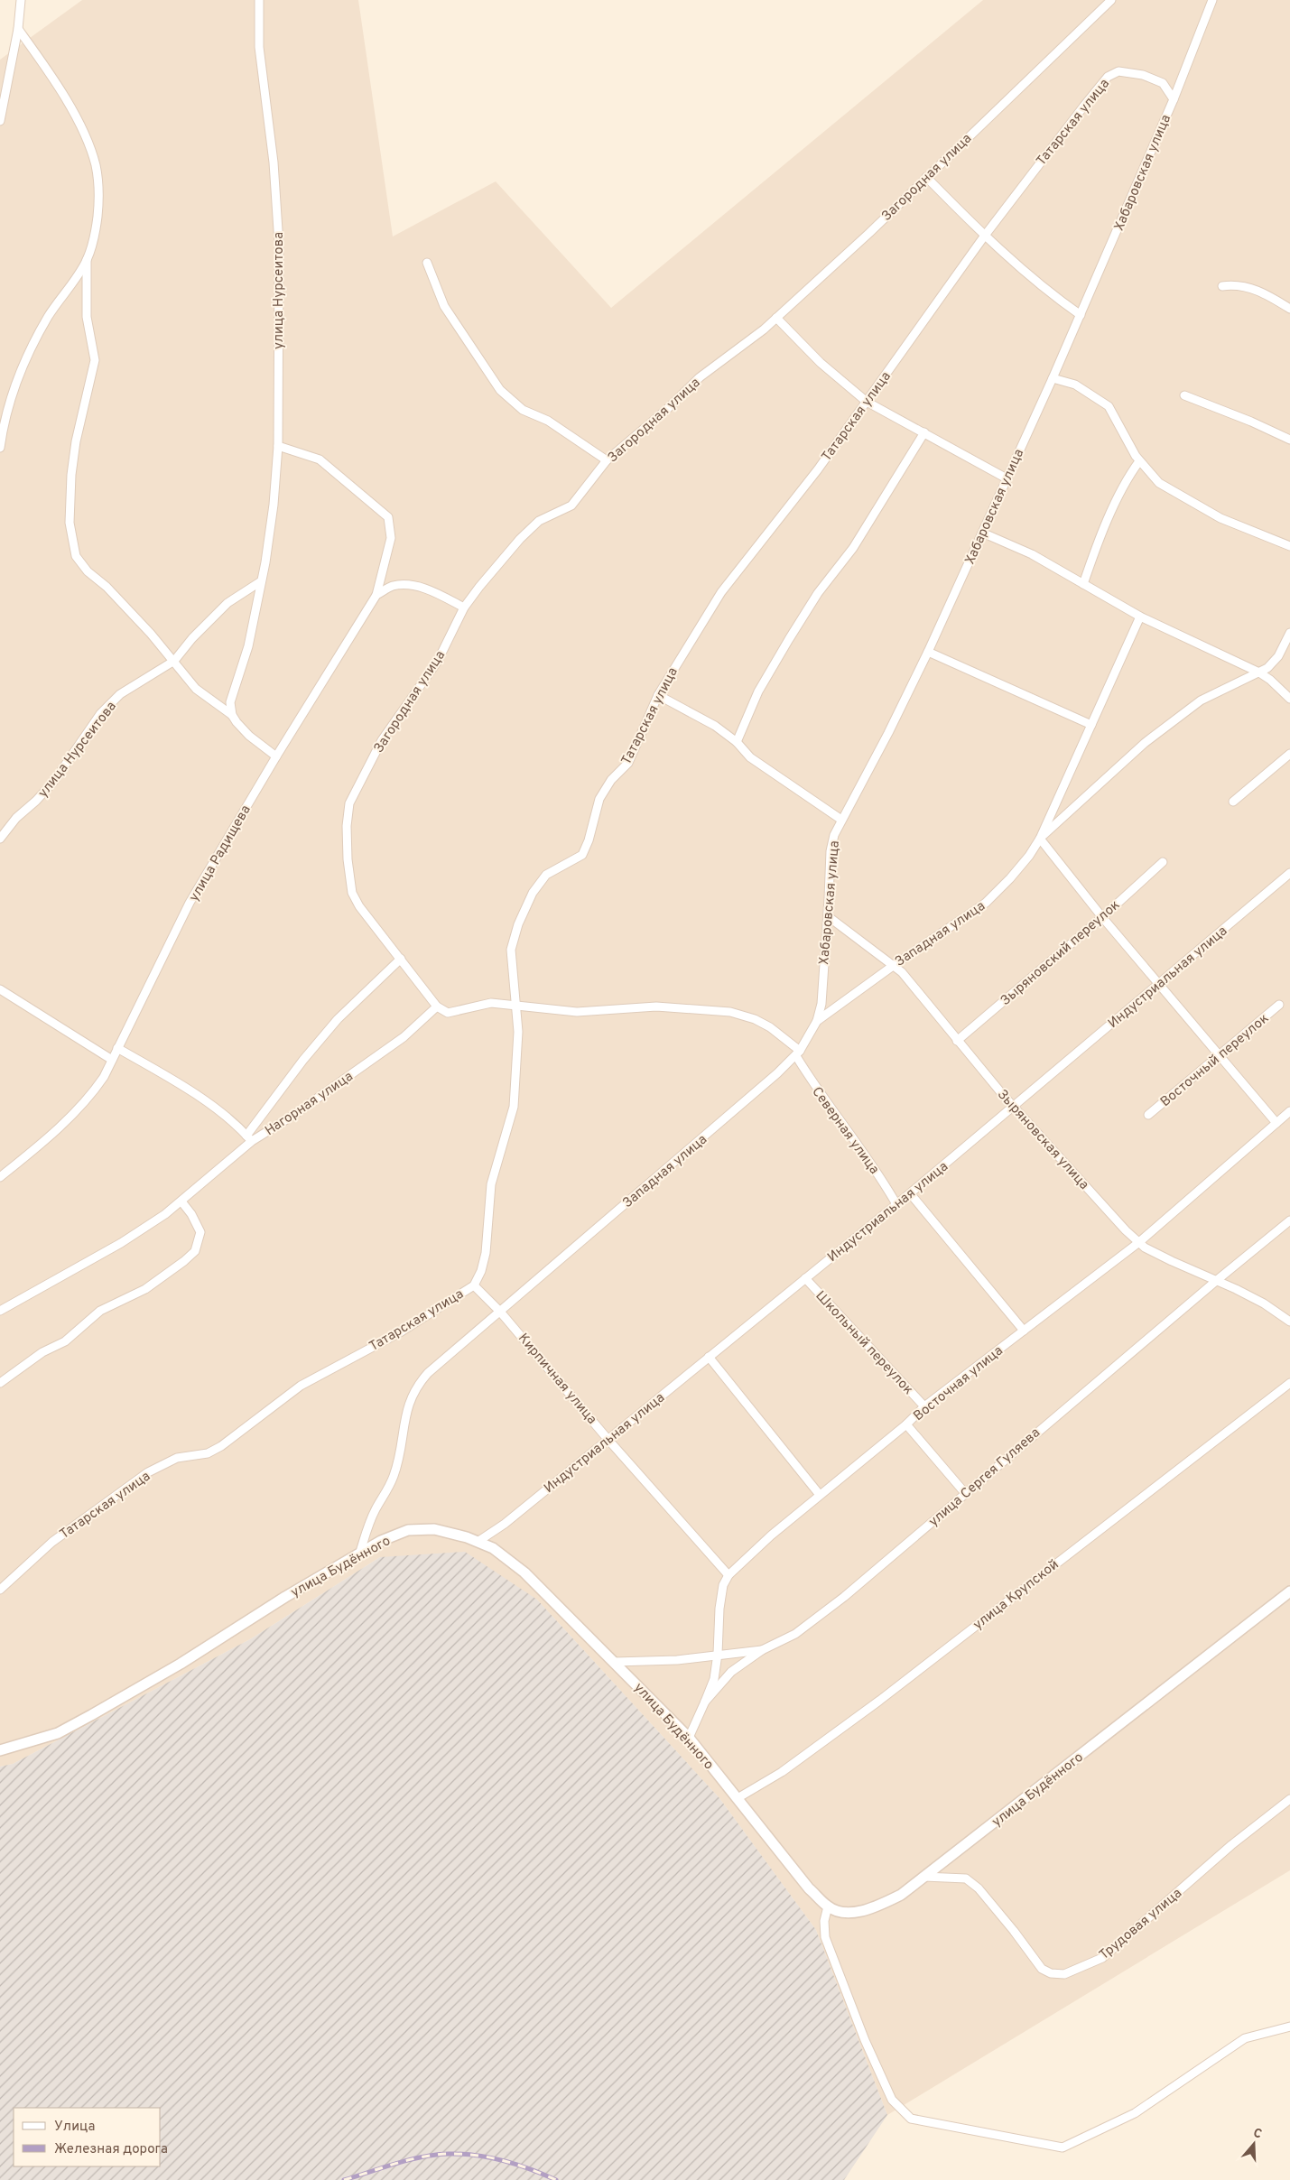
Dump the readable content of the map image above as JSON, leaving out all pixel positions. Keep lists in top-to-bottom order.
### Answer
{
  "streets": {
    "street": [
      "Татарская улица",
      "Хабаровская улица",
      "Загородная улица",
      "улица Нурсеитова",
      "улица Радищева",
      "Западная улица",
      "Зыряновский переулок",
      "Индустриальная улица",
      "Восточный переулок",
      "Нагорная улица",
      "Северная улица",
      "Зыряновская улица",
      "Школьный переулок",
      "Кирпичная улица",
      "Восточная улица",
      "улица Сергея Гуляева",
      "улица Будённого",
      "улица Крупской",
      "Трудовая улица"
    ]
  },
  "crossings": [
    ["Татарская улица", "Хабаровская улица"],
    ["Татарская улица", "Кирпичная улица"],
    ["Хабаровская улица", "Западная улица"],
    ["Хабаровская улица", "Зыряновская улица"],
    ["Загородная улица", "Нагорная улица"],
    ["улица Нурсеитова", "улица Радищева"],
    ["Западная улица", "Северная улица"],
    ["Западная улица", "Зыряновская улица"],
    ["Западная улица", "Кирпичная улица"],
    ["Западная улица", "улица Будённого"],
    ["Зыряновский переулок", "Зыряновская улица"],
    ["Индустриальная улица", "Северная улица"],
    ["Индустриальная улица", "Зыряновская улица"],
    ["Индустриальная улица", "Школьный переулок"],
    ["Индустриальная улица", "Кирпичная улица"],
    ["Индустриальная улица", "улица Будённого"],
    ["Зыряновская улица", "Восточная улица"],
    ["Зыряновская улица", "улица Сергея Гуляева"],
    ["Школьный переулок", "Восточная улица"],
    ["Кирпичная улица", "Восточная улица"],
    ["Восточная улица", "улица Сергея Гуляева"],
    ["улица Сергея Гуляева", "улица Будённого"],
    ["улица Будённого", "улица Крупской"],
    ["улица Будённого", "Трудовая улица"]
  ],
  "legend": ["Улица", "Железная дорога"],
  "north": "top"
}
